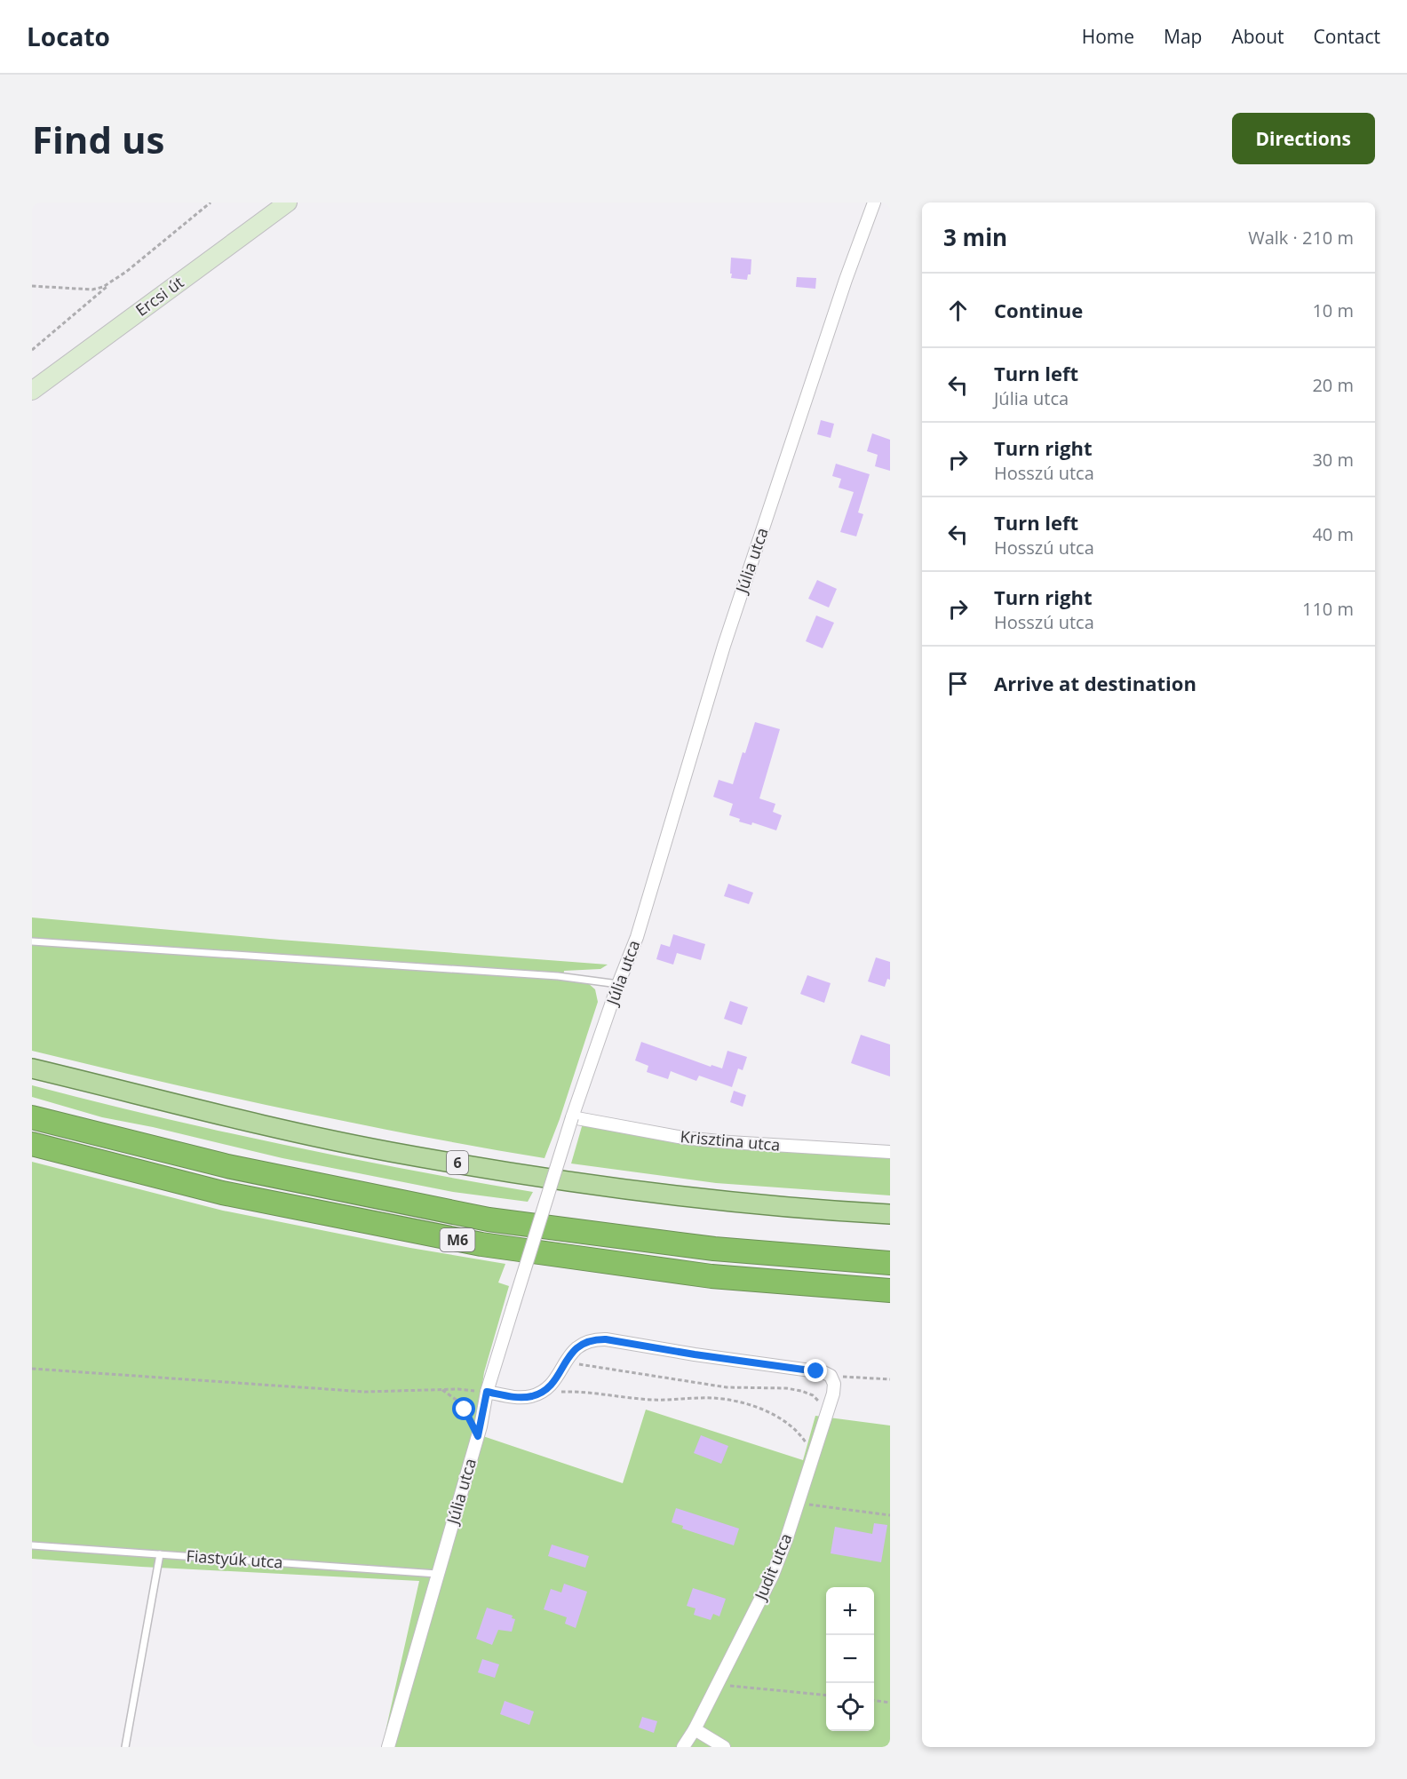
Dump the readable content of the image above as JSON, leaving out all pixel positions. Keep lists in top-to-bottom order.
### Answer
{
  "streets": {
    "highway": ["M6"],
    "main road": ["Ercsi út", "6"],
    "street": ["Júlia utca", "Krisztina utca", "Judit utca"],
    "lane": ["Fiastyúk utca"]
  },
  "crossings": [
    ["Júlia utca", "Krisztina utca"],
    ["Júlia utca", "Fiastyúk utca"]
  ],
  "page": {
    "header": "Locato",
    "nav": [
      "Home",
      "Map",
      "About",
      "Contact"
    ],
    "buttons": "Directions",
    "title": "Find us",
    "heading": ["3 min", "Walk · 210 m"],
    "list": [
      ["Continue", "10 m"],
      ["Turn left", "Júlia utca", "20 m"],
      ["Turn right", "Hosszú utca", "30 m"],
      ["Turn left", "Hosszú utca", "40 m"],
      ["Turn right", "Hosszú utca", "110 m"],
      "Arrive at destination"
    ],
    "map_buttons": ["+", "−"]
  }
}
